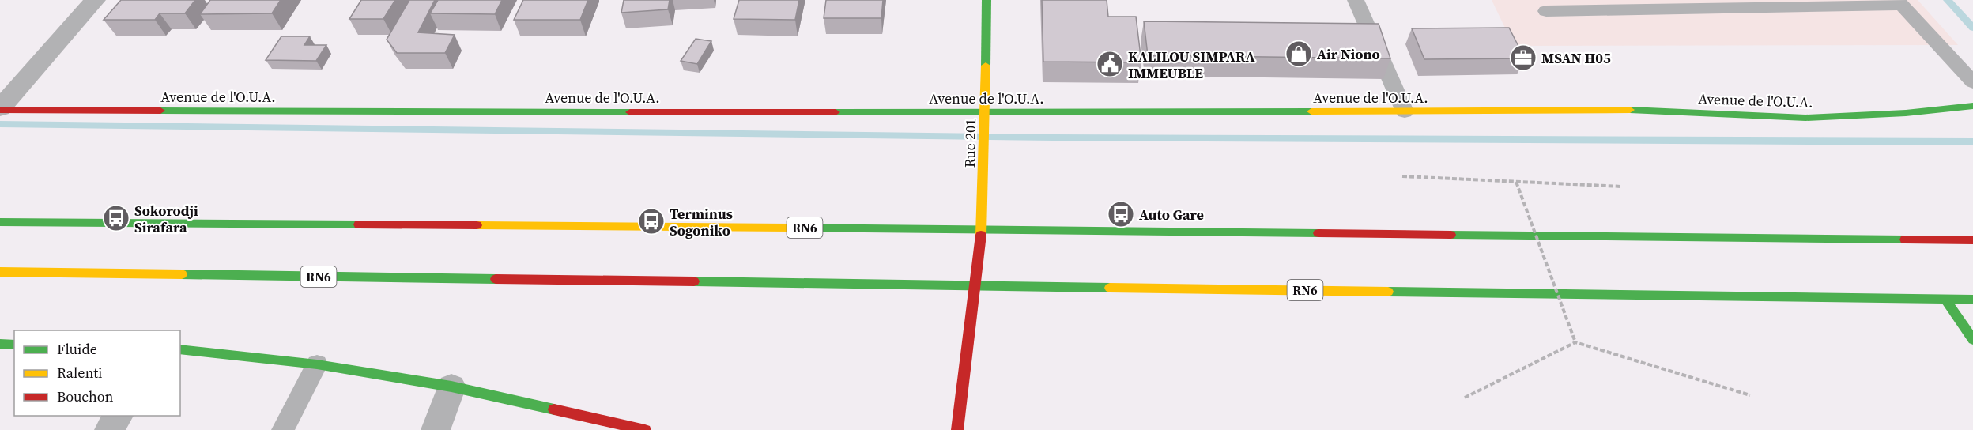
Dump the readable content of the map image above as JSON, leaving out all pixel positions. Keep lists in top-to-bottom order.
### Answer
{
  "streets": {
    "main road": ["Avenue de l'O.U.A.", "Rue 201", "RN6"]
  },
  "crossings": [
    ["Avenue de l'O.U.A.", "Rue 201"],
    ["Rue 201", "RN6"]
  ],
  "places": {
    "shop": ["Air Niono"],
    "office": ["MSAN H05"],
    "public building": ["KALILOU SIMPARA IMMEUBLE"],
    "bus stop": ["Auto Gare", "Sokorodji Sirafara", "Terminus Sogoniko"]
  },
  "legend": ["Fluide", "Ralenti", "Bouchon"]
}
